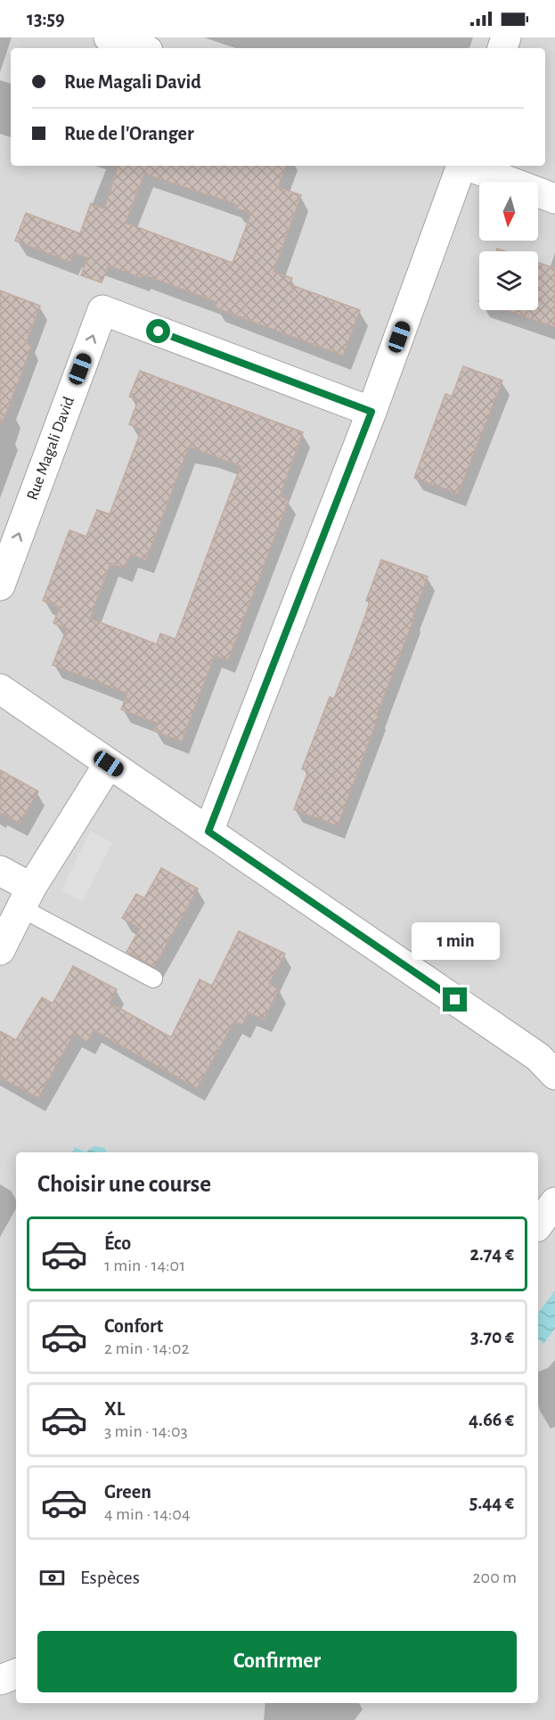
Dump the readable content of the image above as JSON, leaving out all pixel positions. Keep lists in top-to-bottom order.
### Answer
{
  "streets": {
    "street": ["Rue Magali David"]
  },
  "north": "bottom",
  "page": {
    "status": "13:59",
    "banner": ["Rue Magali David", "Rue de l'Oranger"],
    "bubble": "1 min",
    "heading": "Choisir une course",
    "list": [
      {
        "name": "Éco",
        "note": "1 min · 14:01",
        "value": "2.74 €"
      },
      {
        "name": "Confort",
        "note": "2 min · 14:02",
        "value": "3.70 €"
      },
      {
        "name": "XL",
        "note": "3 min · 14:03",
        "value": "4.66 €"
      },
      {
        "name": "Green",
        "note": "4 min · 14:04",
        "value": "5.44 €"
      }
    ],
    "pay": ["Espèces", "200 m"],
    "buttons": "Confirmer"
  }
}
